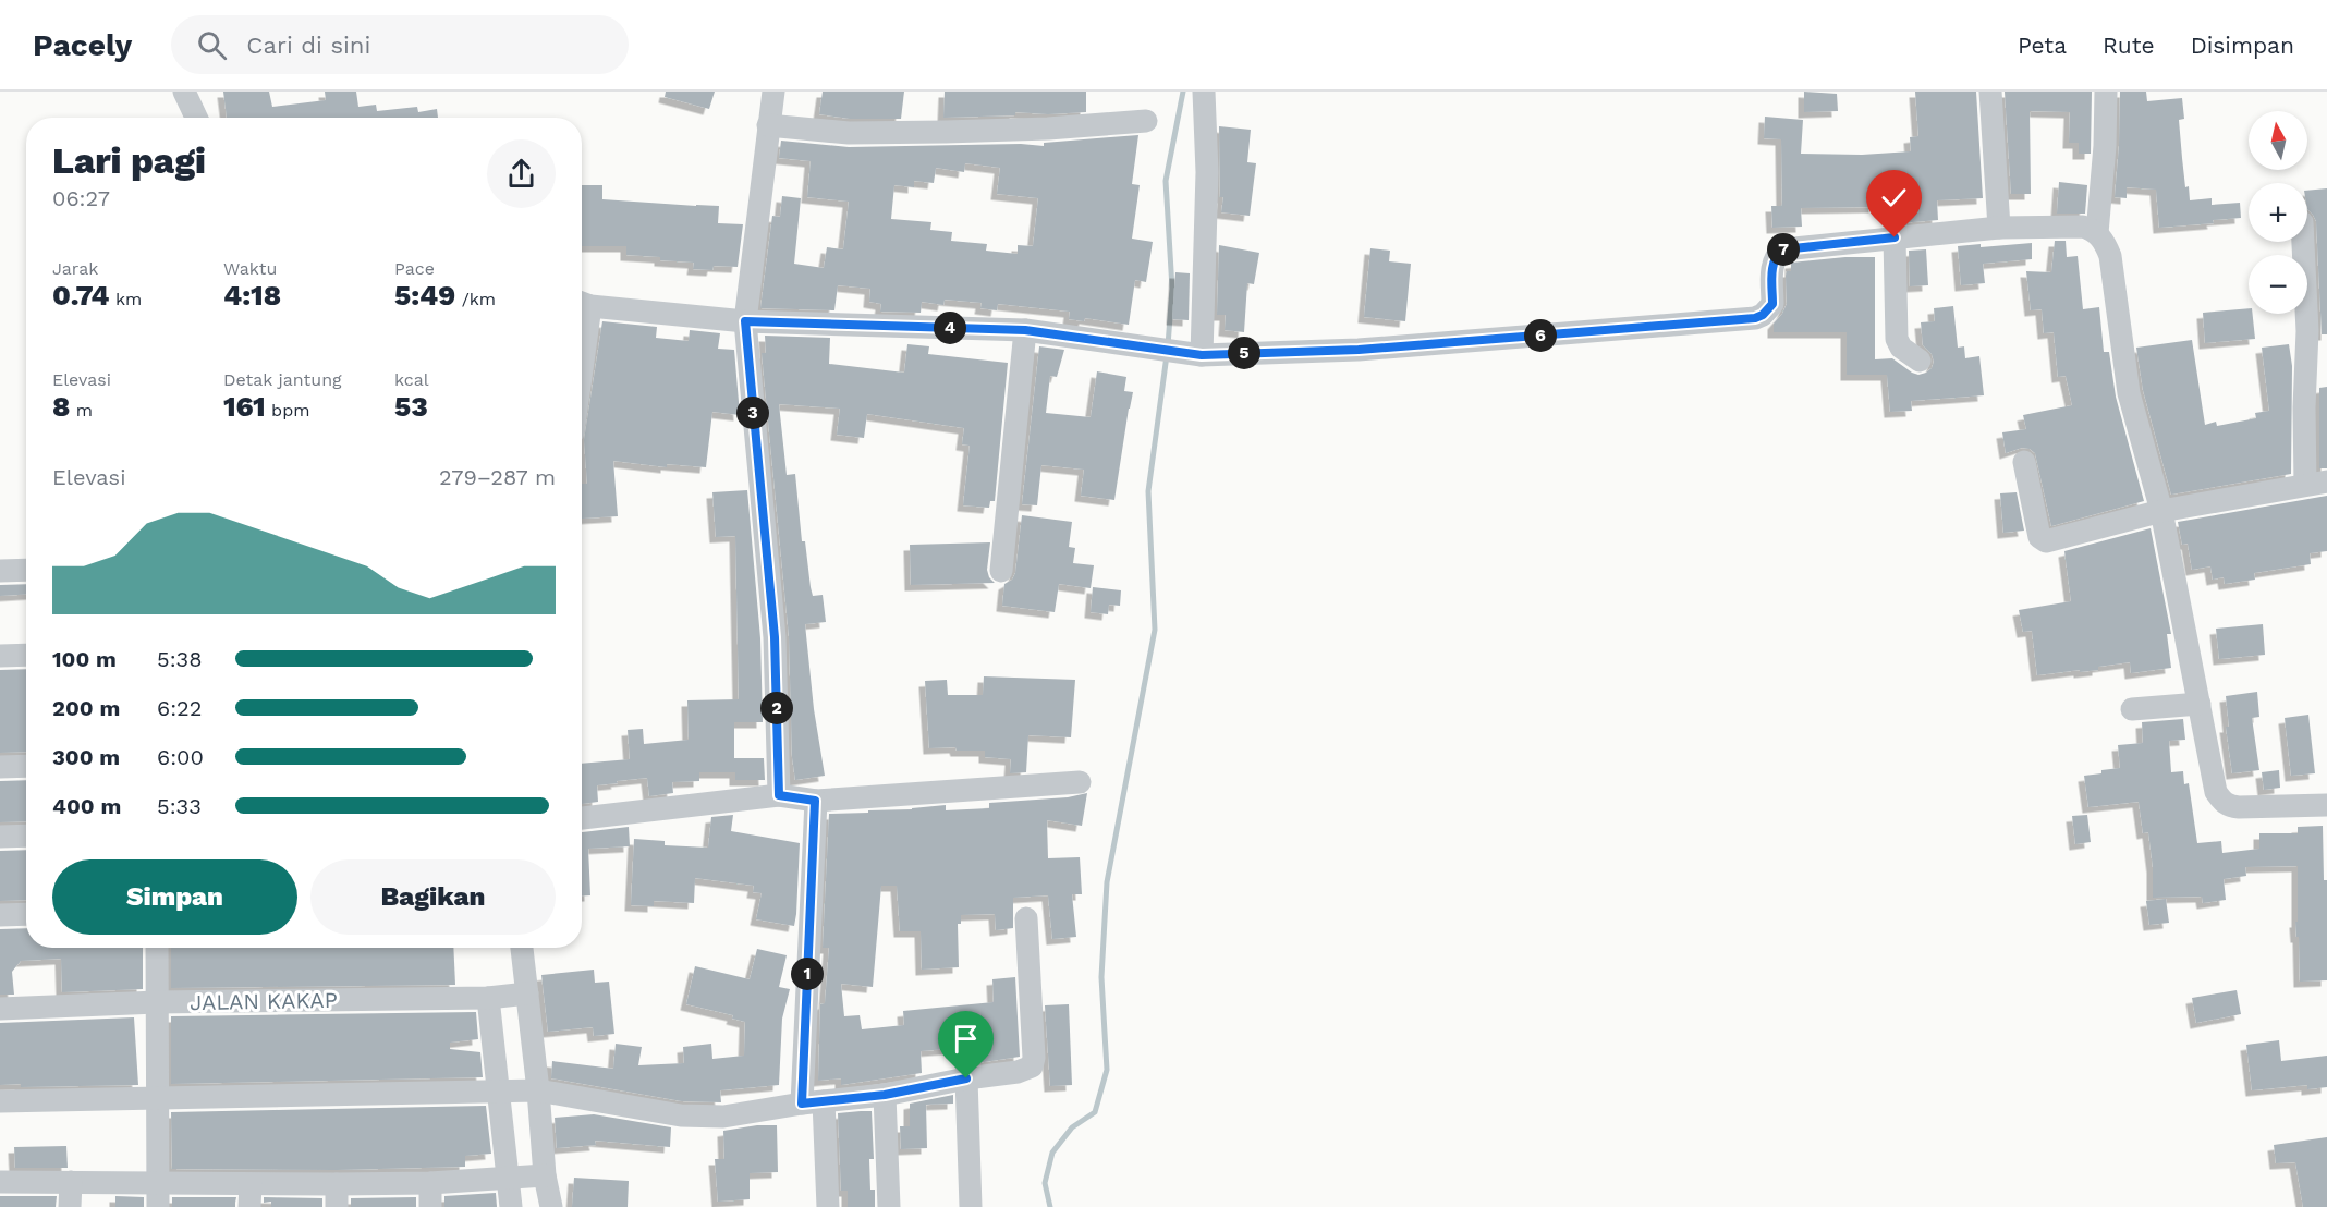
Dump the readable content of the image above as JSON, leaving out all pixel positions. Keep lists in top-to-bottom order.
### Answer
{
  "streets": {
    "street": ["JALAN KAKAP"]
  },
  "north": "top",
  "page": {
    "header": "Pacely",
    "search": "Cari di sini",
    "nav": ["Peta", "Rute", "Disimpan"],
    "map_buttons": ["+", "−"],
    "heading": ["Lari pagi", "06:27"],
    "stats": [
      ["Jarak", "0.74 km"],
      ["Waktu", "4:18"],
      ["Pace", "5:49 /km"],
      ["Elevasi", "8 m"],
      ["Detak jantung", "161 bpm"],
      ["kcal", "53"]
    ],
    "pins": [
      "7",
      "4",
      "6",
      "5",
      "3",
      "2",
      "1"
    ],
    "chart": ["Elevasi", "279–287 m"],
    "list": [
      {
        "name": "100 m",
        "note": "5:38"
      },
      {
        "name": "200 m",
        "note": "6:22"
      },
      {
        "name": "300 m",
        "note": "6:00"
      },
      {
        "name": "400 m",
        "note": "5:33"
      }
    ],
    "buttons": ["Simpan", "Bagikan"]
  }
}
